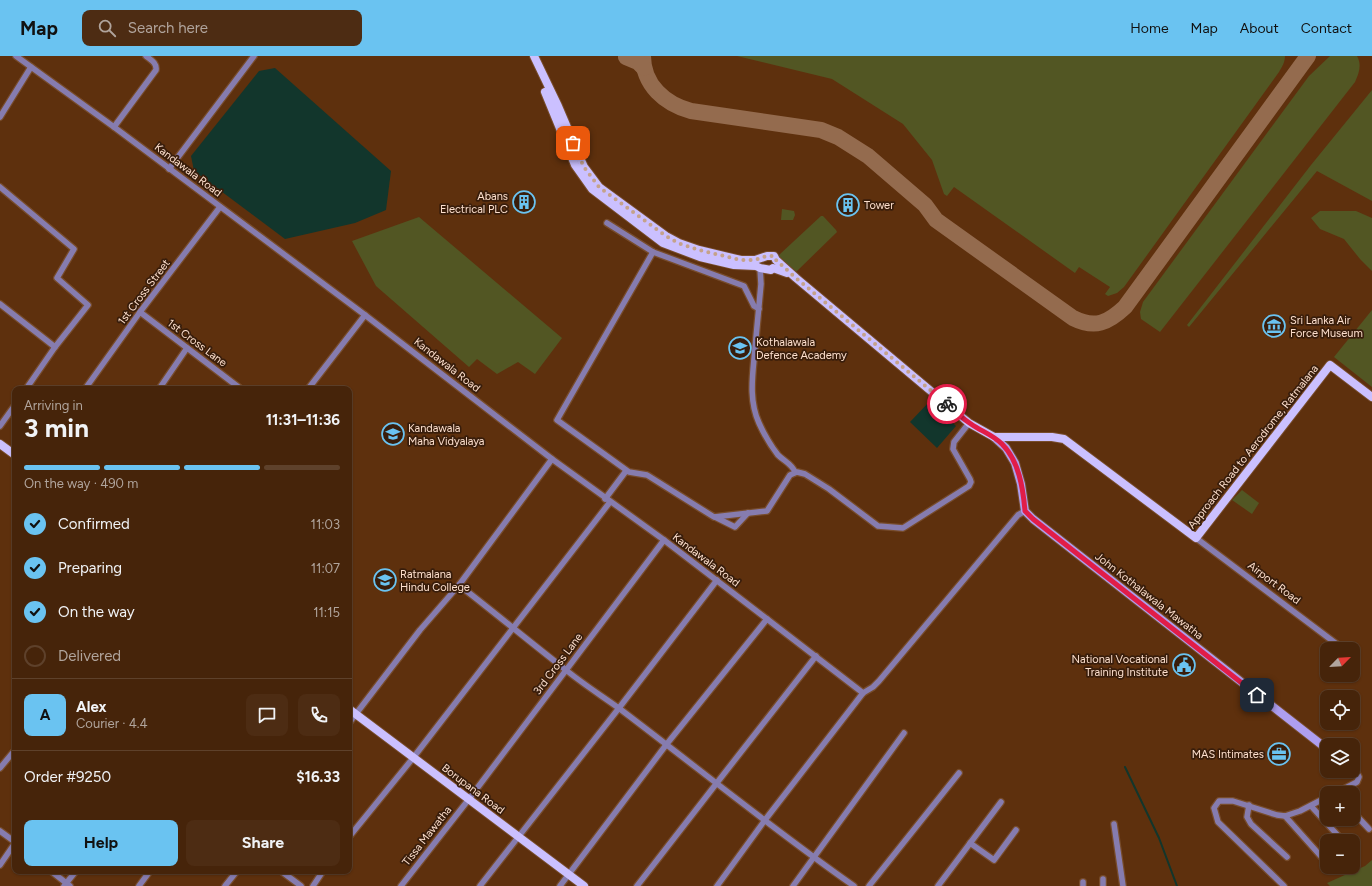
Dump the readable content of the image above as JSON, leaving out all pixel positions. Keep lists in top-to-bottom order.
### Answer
{
  "streets": {
    "main road": ["Approach Road to Aerodrome, Ratmalana", "Borupana Road"],
    "street": [
      "Kandawala Road",
      "1st Cross Street",
      "1st Cross Lane",
      "Airport Road",
      "John Kothalawala Mawatha",
      "3rd Cross Lane",
      "Tissa Mawatha"
    ]
  },
  "crossings": [
    ["Kandawala Road", "1st Cross Street"],
    ["Kandawala Road", "3rd Cross Lane"],
    ["1st Cross Street", "1st Cross Lane"],
    ["Approach Road to Aerodrome, Ratmalana", "Airport Road"],
    ["3rd Cross Lane", "Borupana Road"],
    ["3rd Cross Lane", "Tissa Mawatha"],
    ["Borupana Road", "Tissa Mawatha"]
  ],
  "places": {
    "building": ["Abans Electrical PLC", "Tower"],
    "museum": ["Sri Lanka Air Force Museum"],
    "school or university": ["Kothalawala Defence Academy", "Kandawala Maha Vidyalaya", "Ratmalana Hindu College"],
    "public building": ["National Vocational Training Institute"],
    "office": ["MAS Intimates"]
  },
  "north": "top right",
  "page": {
    "header": "Map",
    "search": "Search here",
    "nav": [
      "Home",
      "Map",
      "About",
      "Contact"
    ],
    "heading": ["3 min", "Arriving in", "11:31–11:36"],
    "panel": [
      "Alex",
      "Courier · 4.4",
      "Order #9250",
      "$16.33"
    ],
    "bar": "On the way · 490 m",
    "list": [
      ["Confirmed", "11:03"],
      ["Preparing", "11:07"],
      ["On the way", "11:15"],
      "Delivered"
    ],
    "map_buttons": ["+", "−"],
    "round": "A",
    "buttons": ["Help", "Share"]
  }
}
